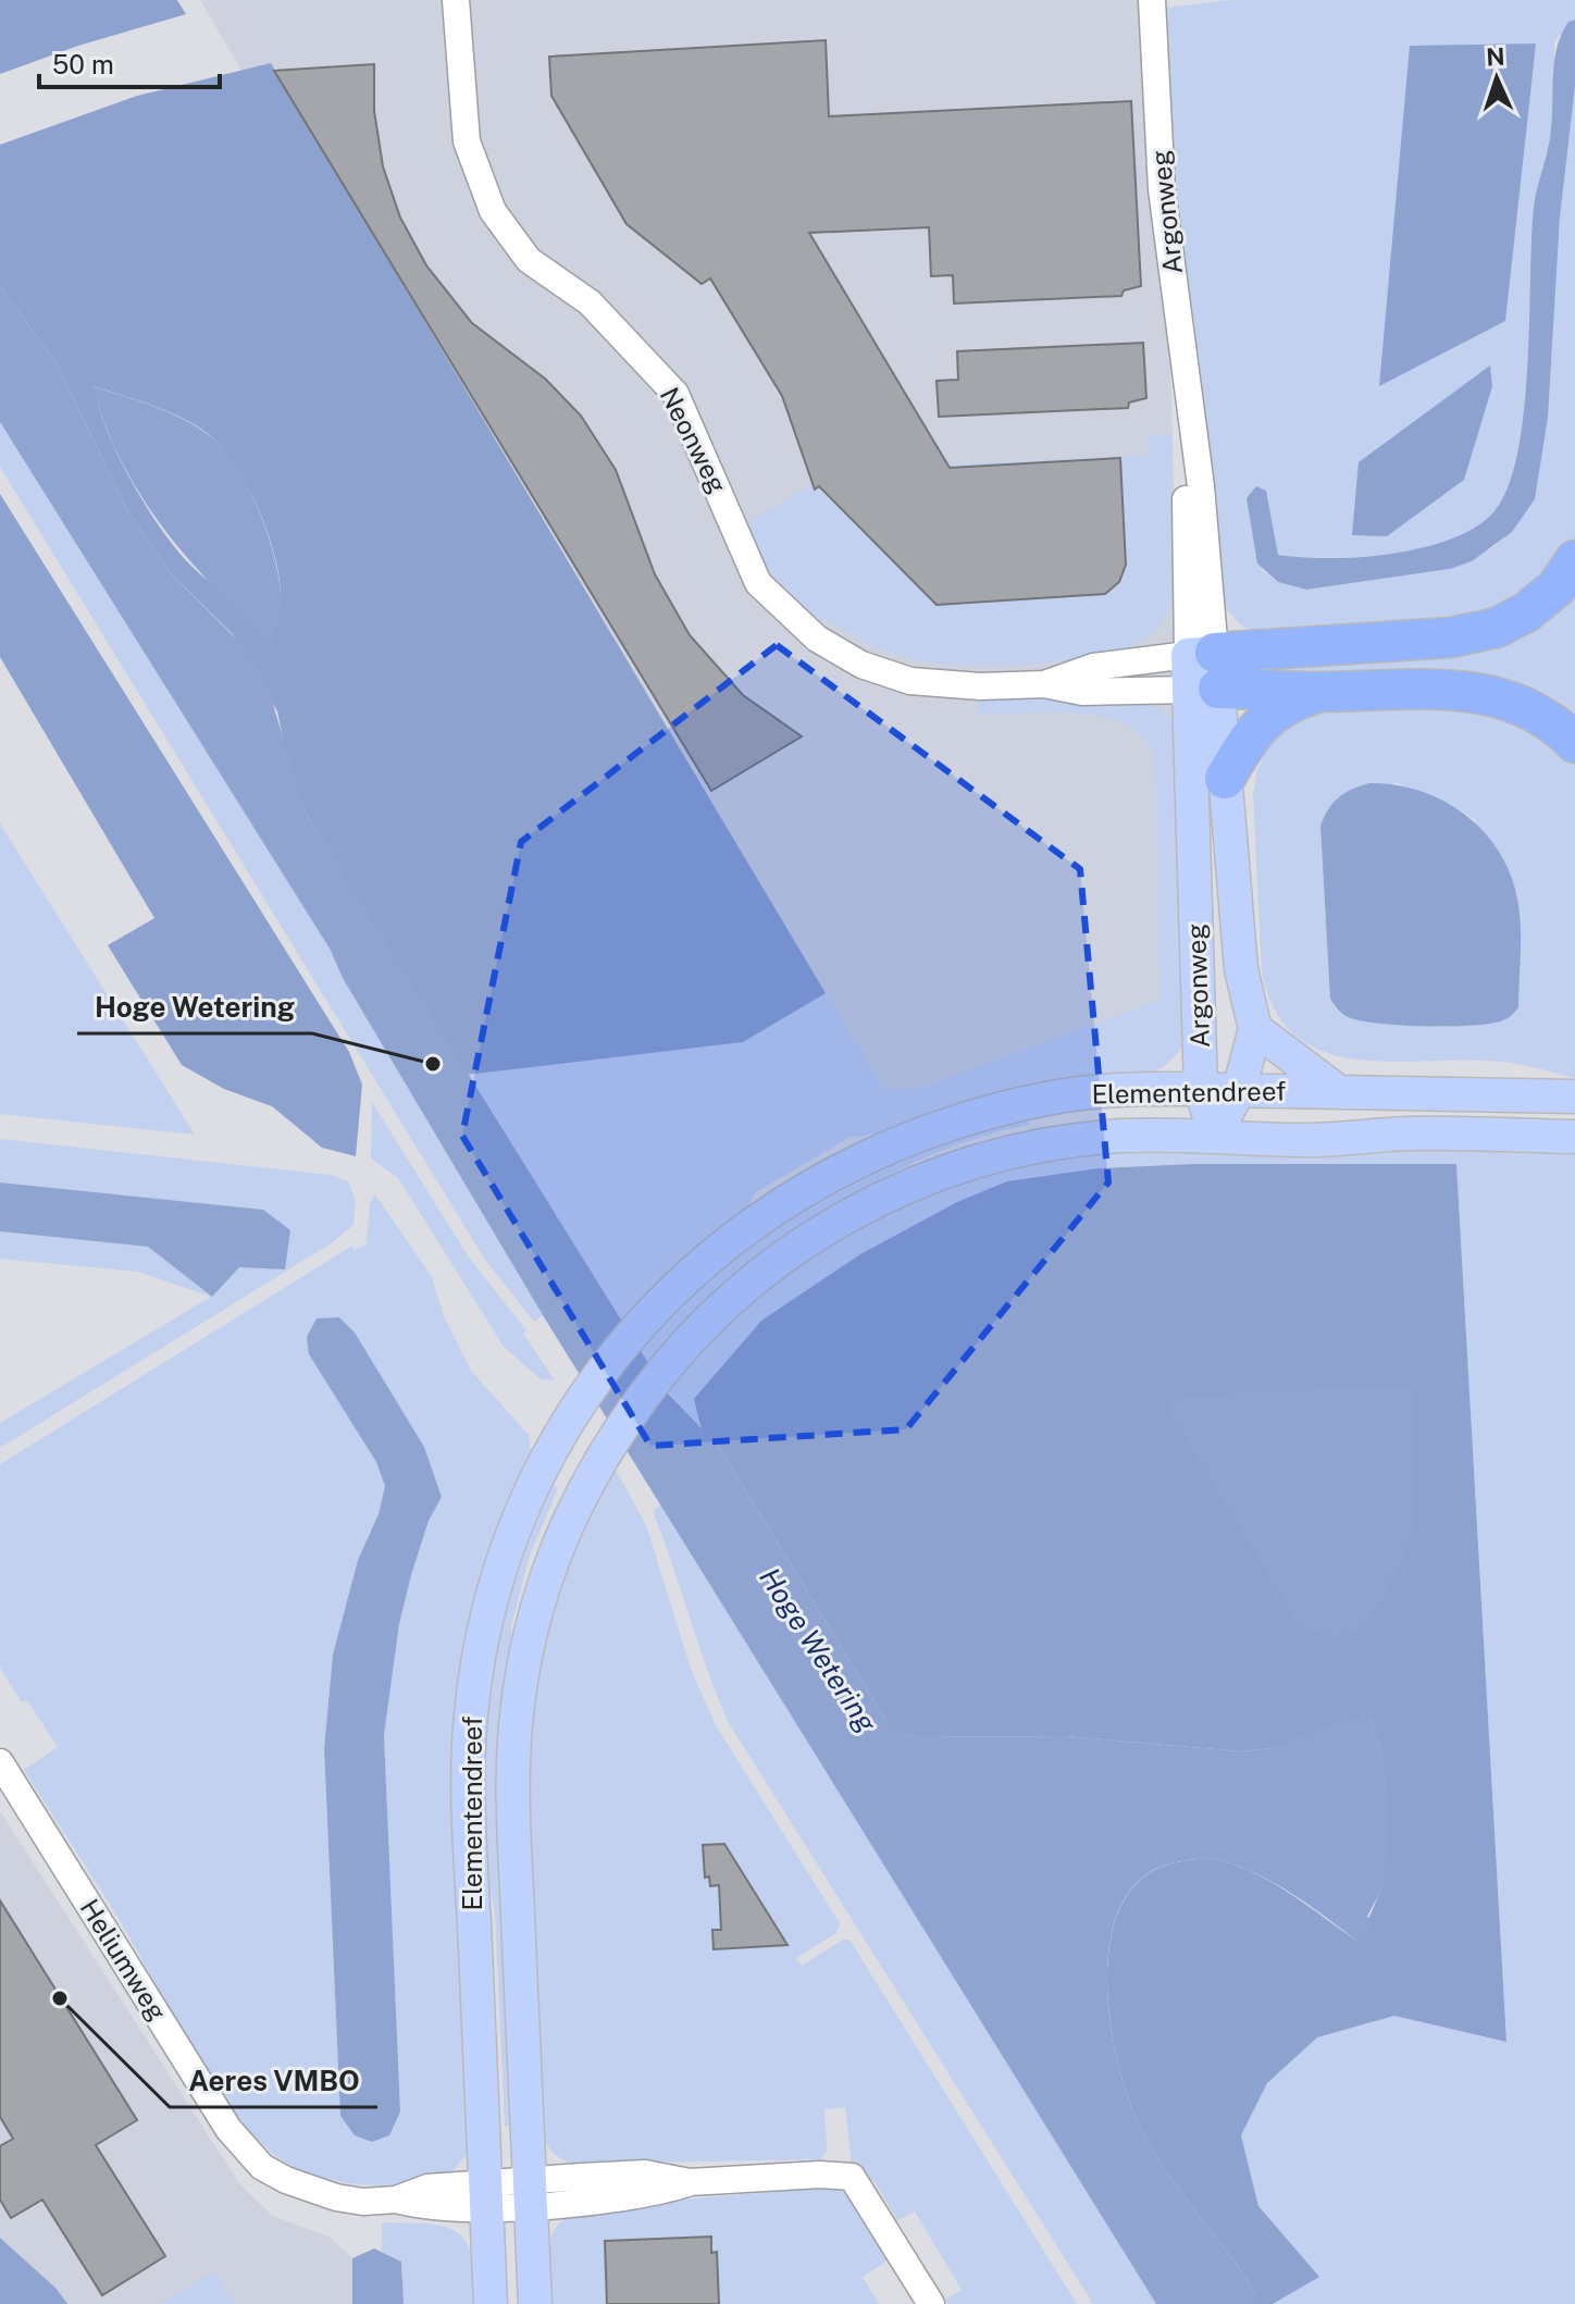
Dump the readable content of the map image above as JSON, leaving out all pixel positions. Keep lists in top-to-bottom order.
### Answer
{
  "streets": {
    "main road": ["Argonweg", "Elementendreef"],
    "street": ["Neonweg", "Heliumweg"]
  },
  "crossings": [
    ["Argonweg", "Neonweg"],
    ["Argonweg", "Elementendreef"],
    ["Elementendreef", "Heliumweg"]
  ],
  "water": ["Hoge Wetering"],
  "places": ["Hoge Wetering", "Aeres VMBO"],
  "scale_bar": "50 m",
  "north": "top"
}
